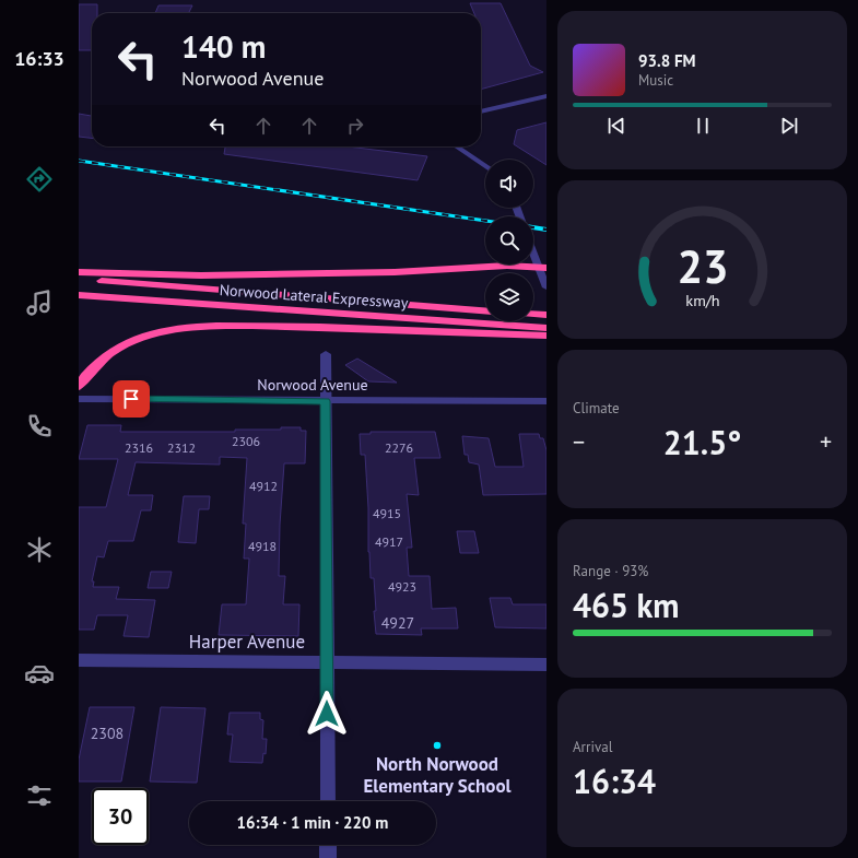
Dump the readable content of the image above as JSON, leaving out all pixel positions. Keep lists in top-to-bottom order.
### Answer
{
  "streets": {
    "highway": ["Norwood Lateral Expressway"],
    "street": ["Norwood Avenue", "Harper Avenue"]
  },
  "places": ["North Norwood Elementary School"],
  "house_numbers": [
    "2306",
    "2316",
    "2312",
    "2276",
    "4912",
    "4915",
    "4917",
    "4918",
    "4923",
    "4927",
    "2308"
  ],
  "page": {
    "tabs": "16:33",
    "turn": ["140 m", "Norwood Avenue"],
    "song": ["93.8 FM", "Music"],
    "tile": [
      "Climate",
      ["Range · 93%", "465 km"],
      ["Arrival", "16:34"]
    ],
    "heat": ["−", "21.5°", "+"],
    "limit": "30",
    "trip": "16:34 · 1 min · 220 m",
    "gauge": ["23", "km/h"]
  }
}
